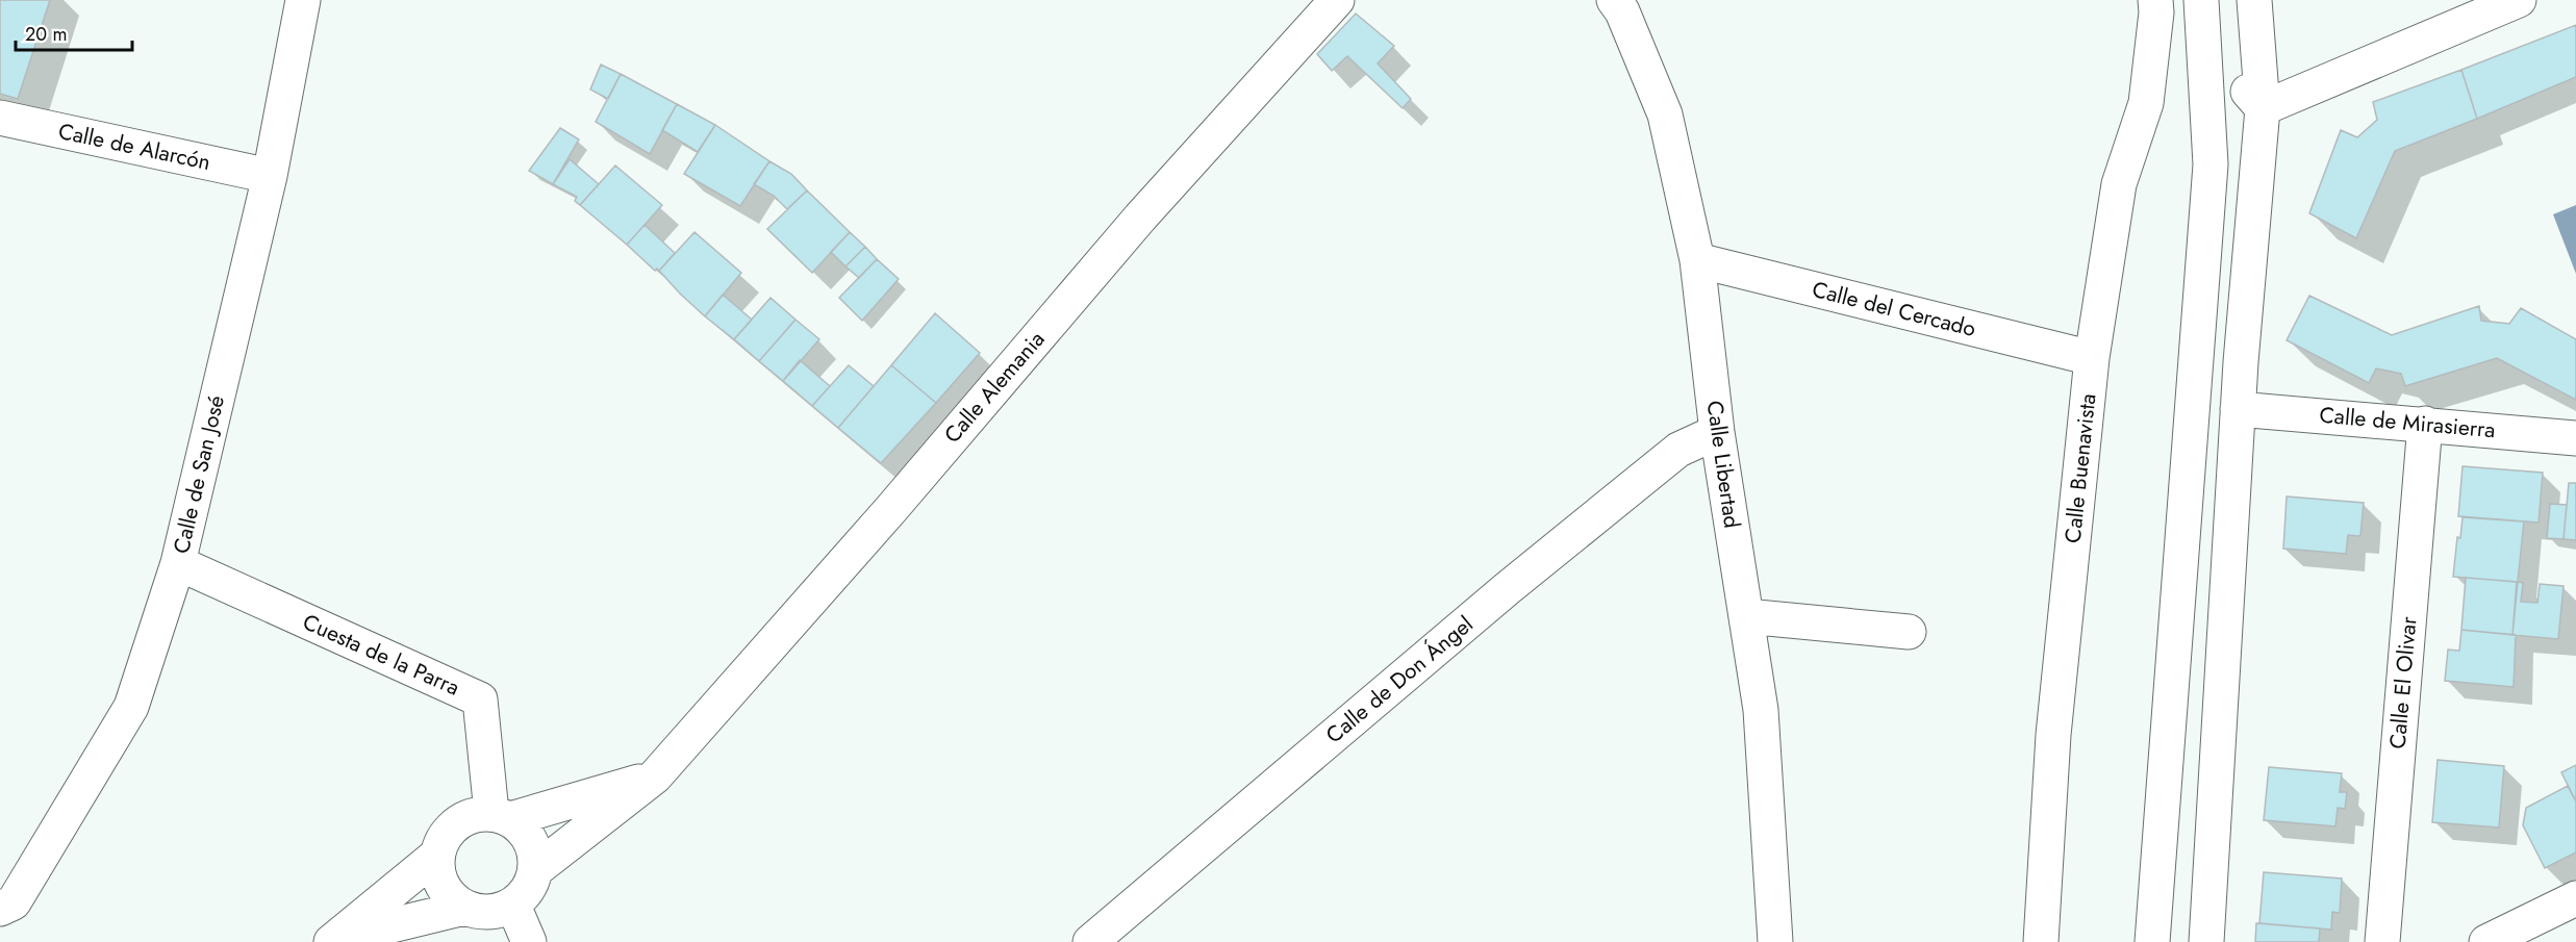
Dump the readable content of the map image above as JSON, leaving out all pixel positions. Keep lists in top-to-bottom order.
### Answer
{
  "streets": {
    "street": [
      "Calle de Alarcón",
      "Calle del Cercado",
      "Calle Alemania",
      "Calle de Mirasierra",
      "Calle Libertad",
      "Calle Buenavista",
      "Calle de San José",
      "Cuesta de la Parra",
      "Calle de Don Ángel",
      "Calle El Olivar"
    ]
  },
  "crossings": [
    ["Calle de Alarcón", "Calle de San José"],
    ["Calle del Cercado", "Calle Libertad"],
    ["Calle del Cercado", "Calle Buenavista"],
    ["Calle Alemania", "Cuesta de la Parra"],
    ["Calle de Mirasierra", "Calle El Olivar"],
    ["Calle Libertad", "Calle de Don Ángel"],
    ["Calle de San José", "Cuesta de la Parra"]
  ],
  "scale_bar": "20 m"
}
